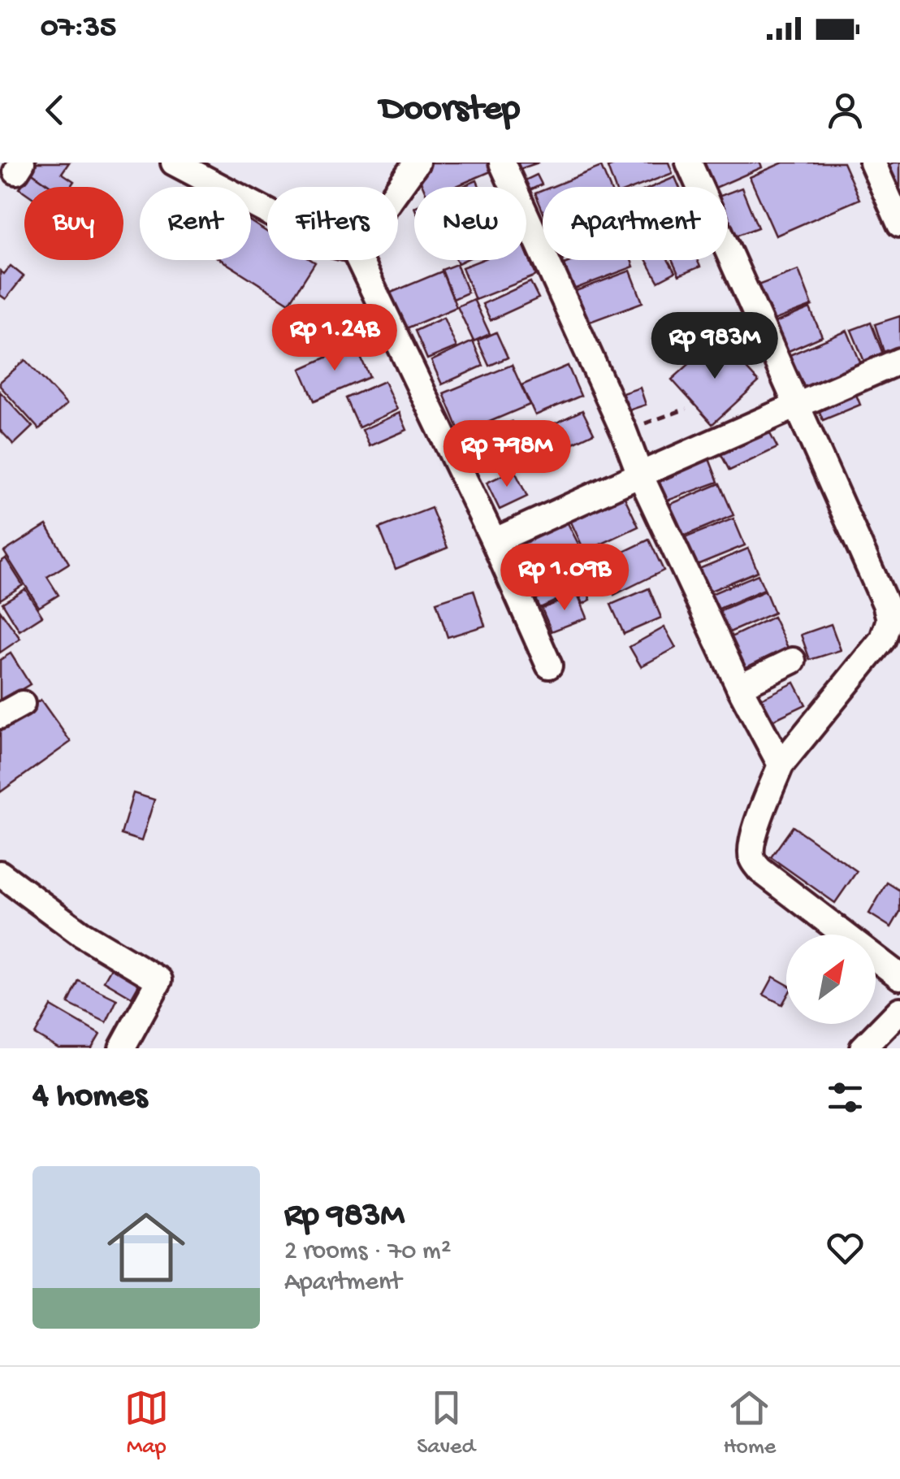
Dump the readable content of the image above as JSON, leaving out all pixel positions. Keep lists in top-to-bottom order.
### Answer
{
  "north": "top right",
  "page": {
    "status": "07:35",
    "header": "Doorstep",
    "chip": [
      "Buy",
      "Rent",
      "Filters",
      "New",
      "Apartment"
    ],
    "price": [
      "Rp 1.24B",
      "Rp 983M",
      "Rp 798M",
      "Rp 1.09B"
    ],
    "heading": "4 homes",
    "list": [
      {
        "name": "Rp 983M",
        "note": "2 rooms · 70 m² · Apartment"
      }
    ],
    "tabs": ["Map", "Saved", "Home"]
  }
}
